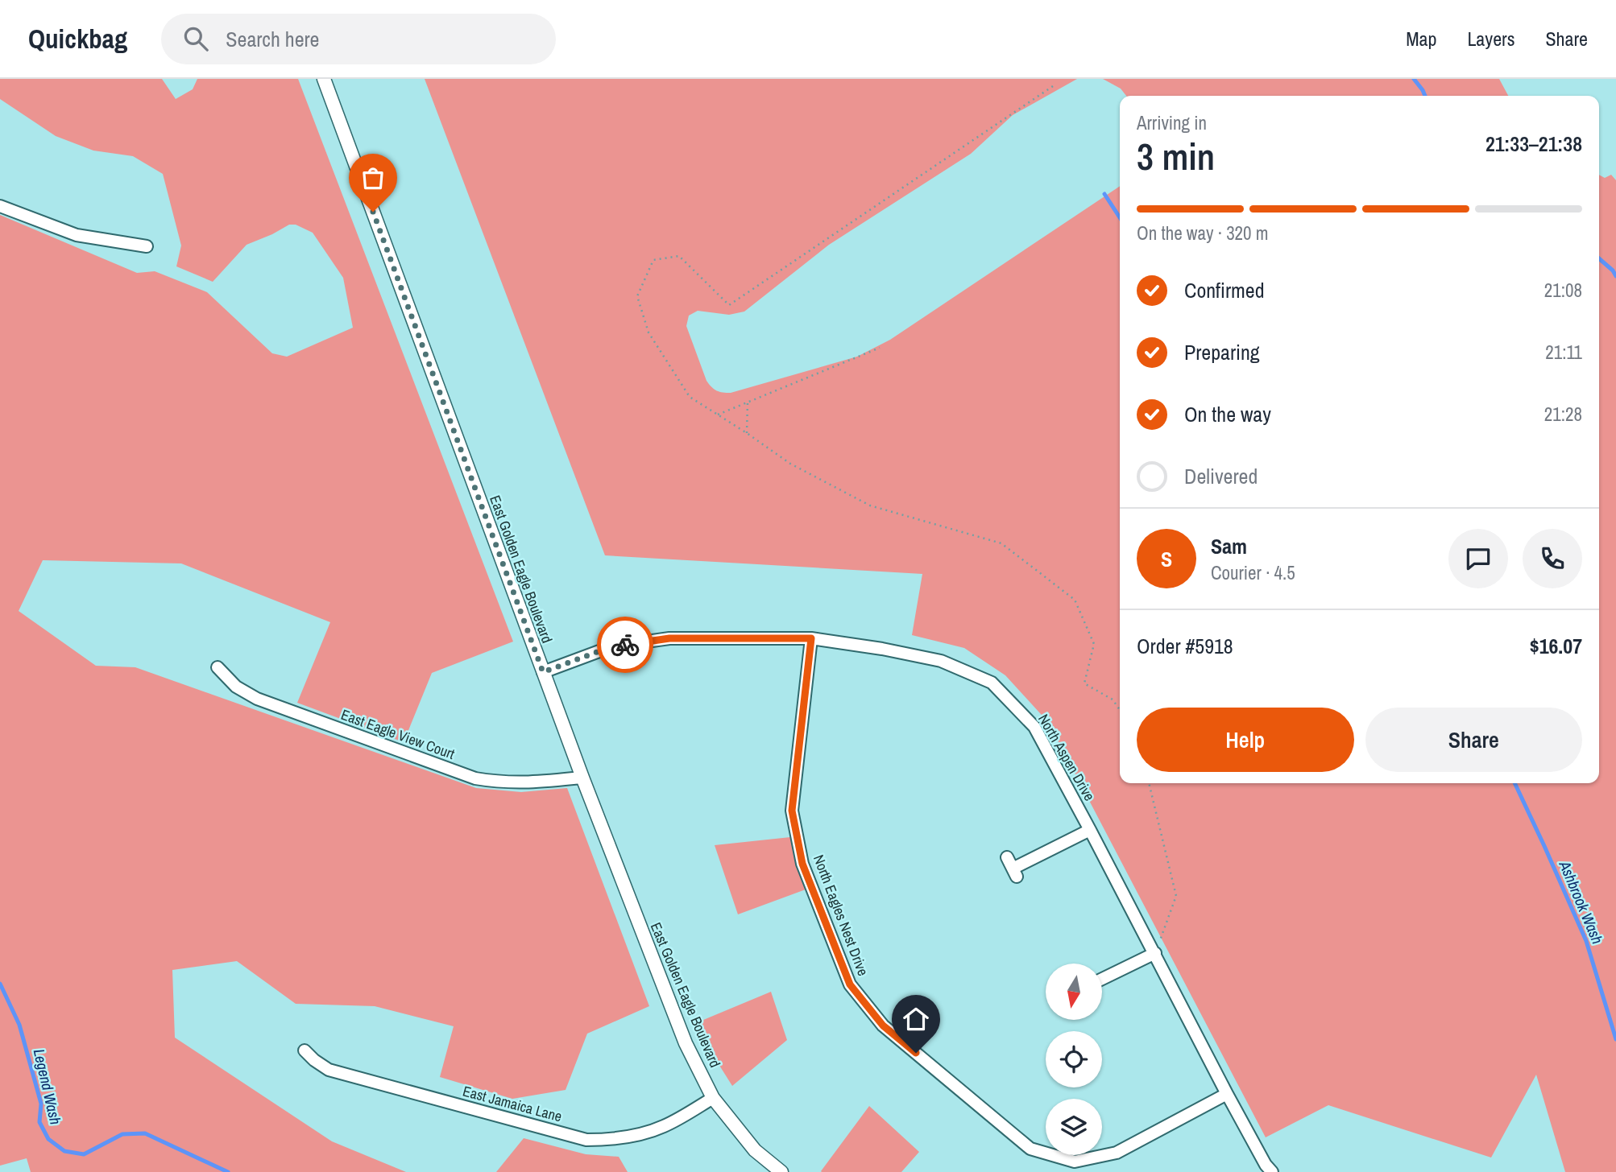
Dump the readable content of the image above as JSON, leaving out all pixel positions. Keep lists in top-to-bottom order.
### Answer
{
  "streets": {
    "street": [
      "East Golden Eagle Boulevard",
      "East Eagle View Court",
      "North Aspen Drive",
      "North Eagles Nest Drive",
      "East Jamaica Lane"
    ]
  },
  "crossings": [
    ["East Golden Eagle Boulevard", "East Eagle View Court"],
    ["East Golden Eagle Boulevard", "North Aspen Drive"],
    ["East Golden Eagle Boulevard", "East Jamaica Lane"],
    ["North Aspen Drive", "North Eagles Nest Drive"]
  ],
  "water": ["Ashbrook Wash", "Legend Wash"],
  "north": "bottom",
  "page": {
    "header": "Quickbag",
    "search": "Search here",
    "nav": ["Map", "Layers", "Share"],
    "heading": ["3 min", "Arriving in", "21:33–21:38"],
    "panel": [
      "Sam",
      "Courier · 4.5",
      "Order #5918",
      "$16.07"
    ],
    "bar": "On the way · 320 m",
    "list": [
      ["Confirmed", "21:08"],
      ["Preparing", "21:11"],
      ["On the way", "21:28"],
      "Delivered"
    ],
    "round": "S",
    "buttons": ["Help", "Share"]
  }
}
